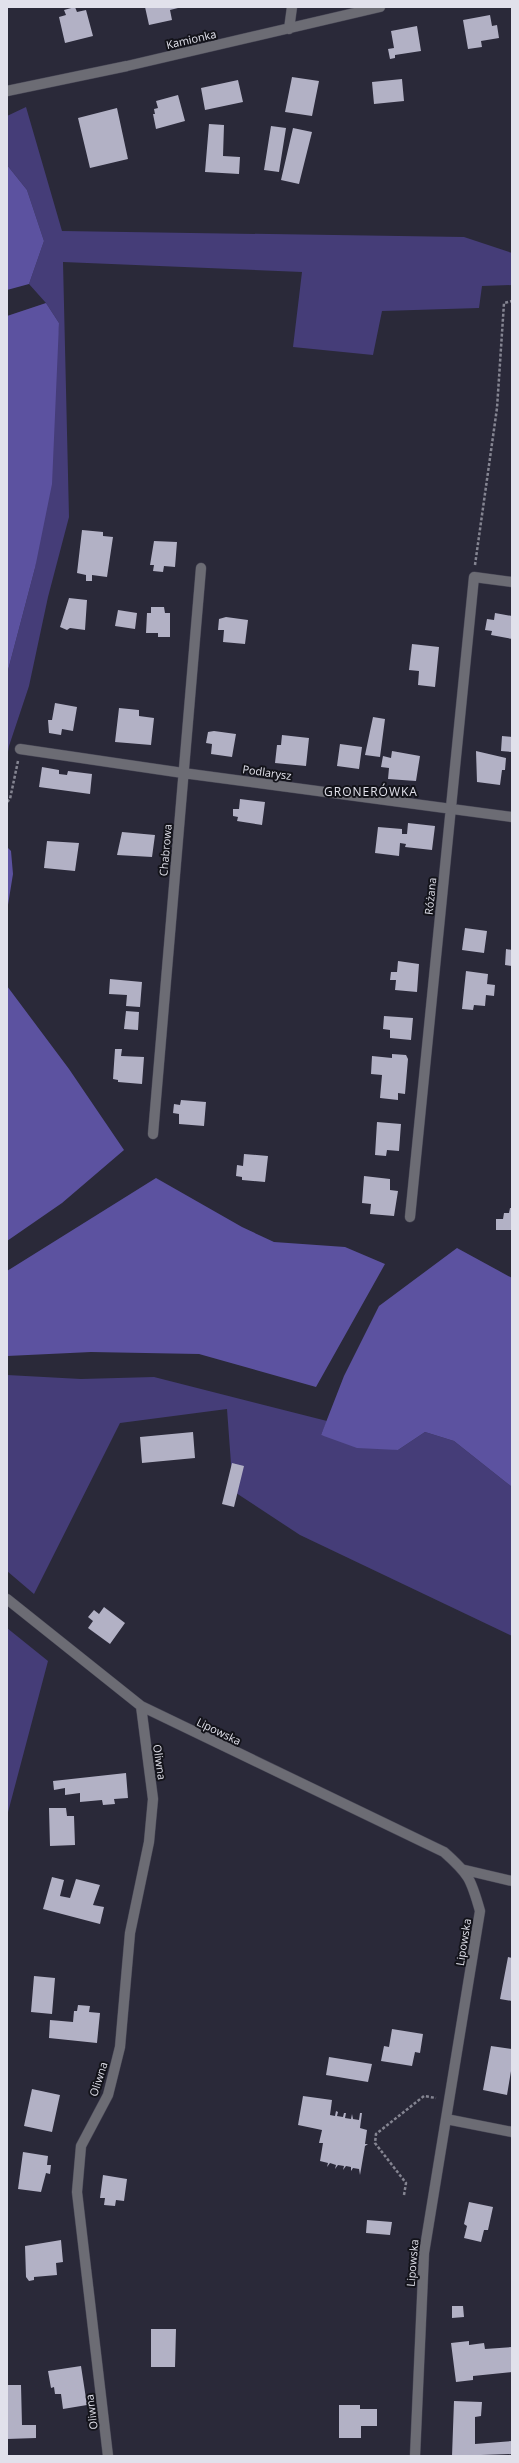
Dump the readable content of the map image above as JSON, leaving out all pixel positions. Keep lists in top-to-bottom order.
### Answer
{
  "streets": {
    "street": [
      "Kamionka",
      "Podlarysz",
      "Chabrowa",
      "Różana",
      "Lipowska",
      "Oliwna"
    ]
  },
  "crossings": [
    ["Podlarysz", "Chabrowa"],
    ["Podlarysz", "Różana"],
    ["Lipowska", "Oliwna"]
  ],
  "districts": ["GRONERÓWKA"]
}
